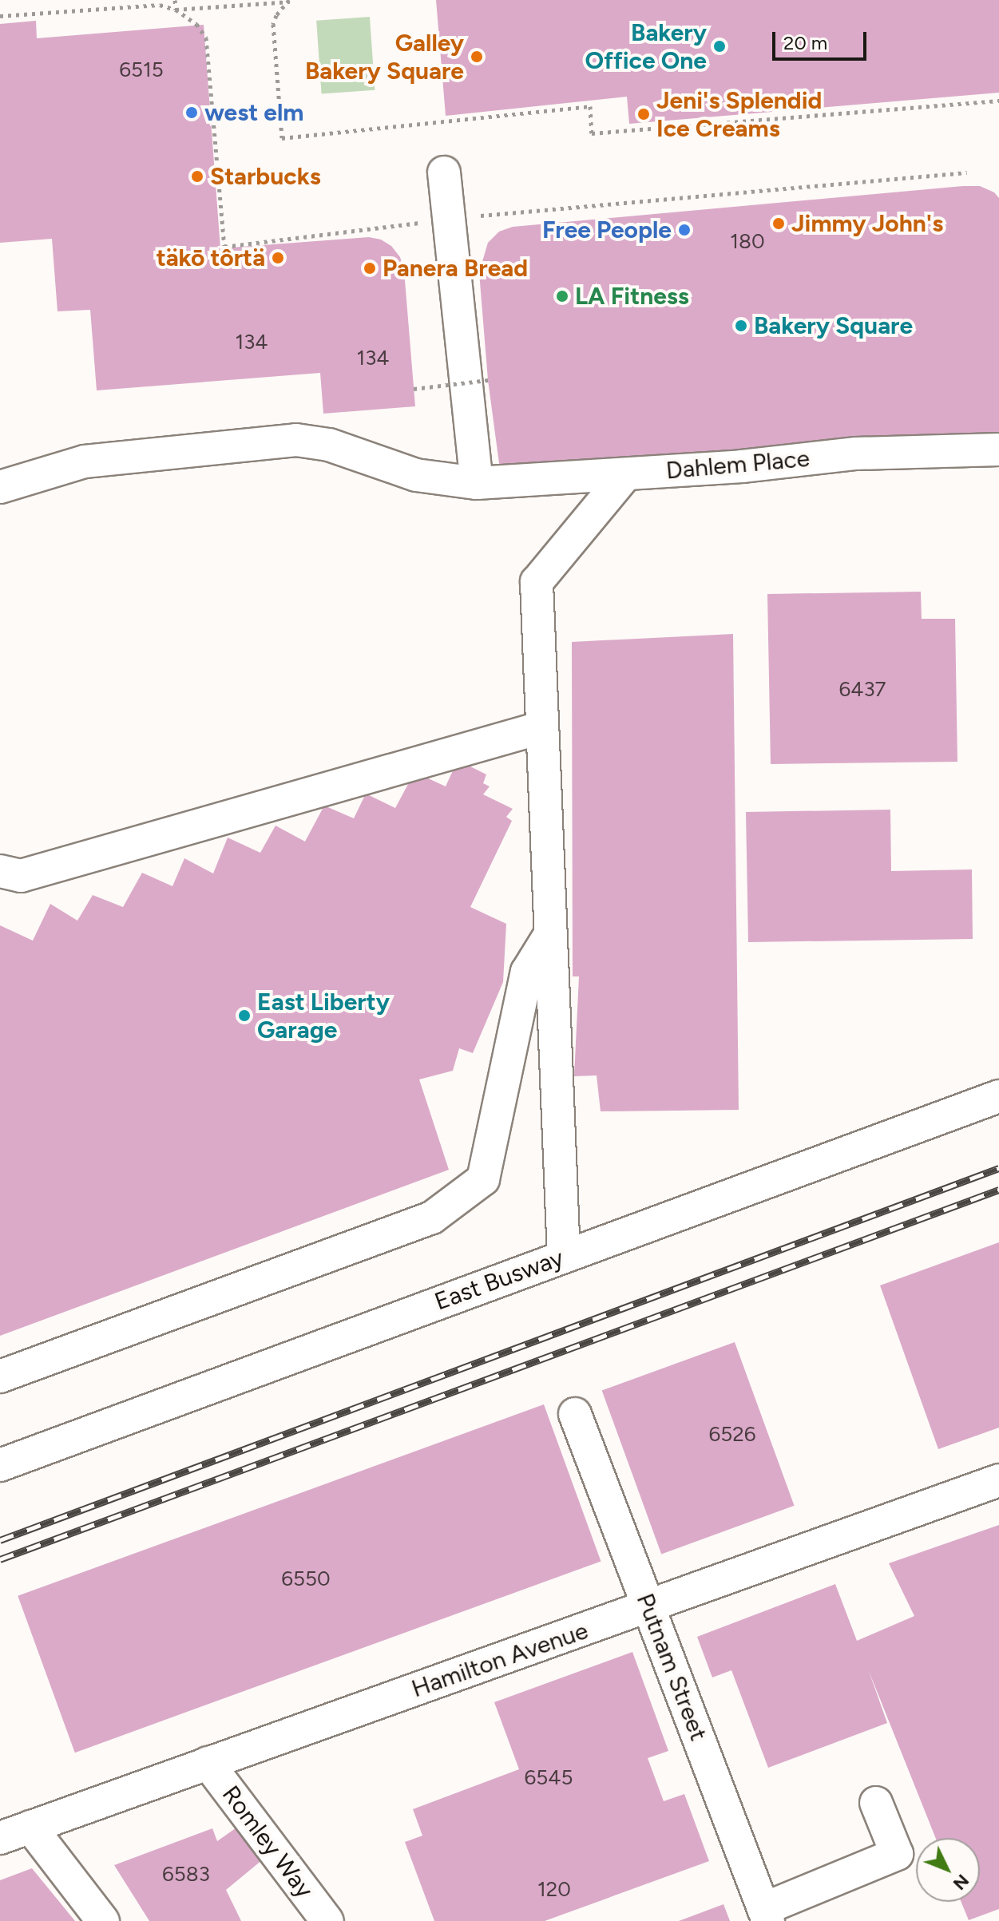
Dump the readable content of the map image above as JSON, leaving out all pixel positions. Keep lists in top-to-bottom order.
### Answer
{
  "streets": {
    "street": [
      "Dahlem Place",
      "East Busway",
      "Hamilton Avenue",
      "Putnam Street",
      "Romley Way"
    ]
  },
  "crossings": [
    ["Hamilton Avenue", "Putnam Street"],
    ["Hamilton Avenue", "Romley Way"]
  ],
  "places": [
    "Bakery Office One",
    "Galley Bakery Square",
    "west elm",
    "Jeni's Splendid Ice Creams",
    "Starbucks",
    "Jimmy John's",
    "Free People",
    "täkō tôrtä",
    "Panera Bread",
    "LA Fitness",
    "Bakery Square",
    "East Liberty Garage"
  ],
  "house_numbers": [
    "6515",
    "180",
    "134",
    "134",
    "6437",
    "6526",
    "6550",
    "6545",
    "6583",
    "120"
  ],
  "scale_bar": "20 m",
  "north": "bottom right"
}
